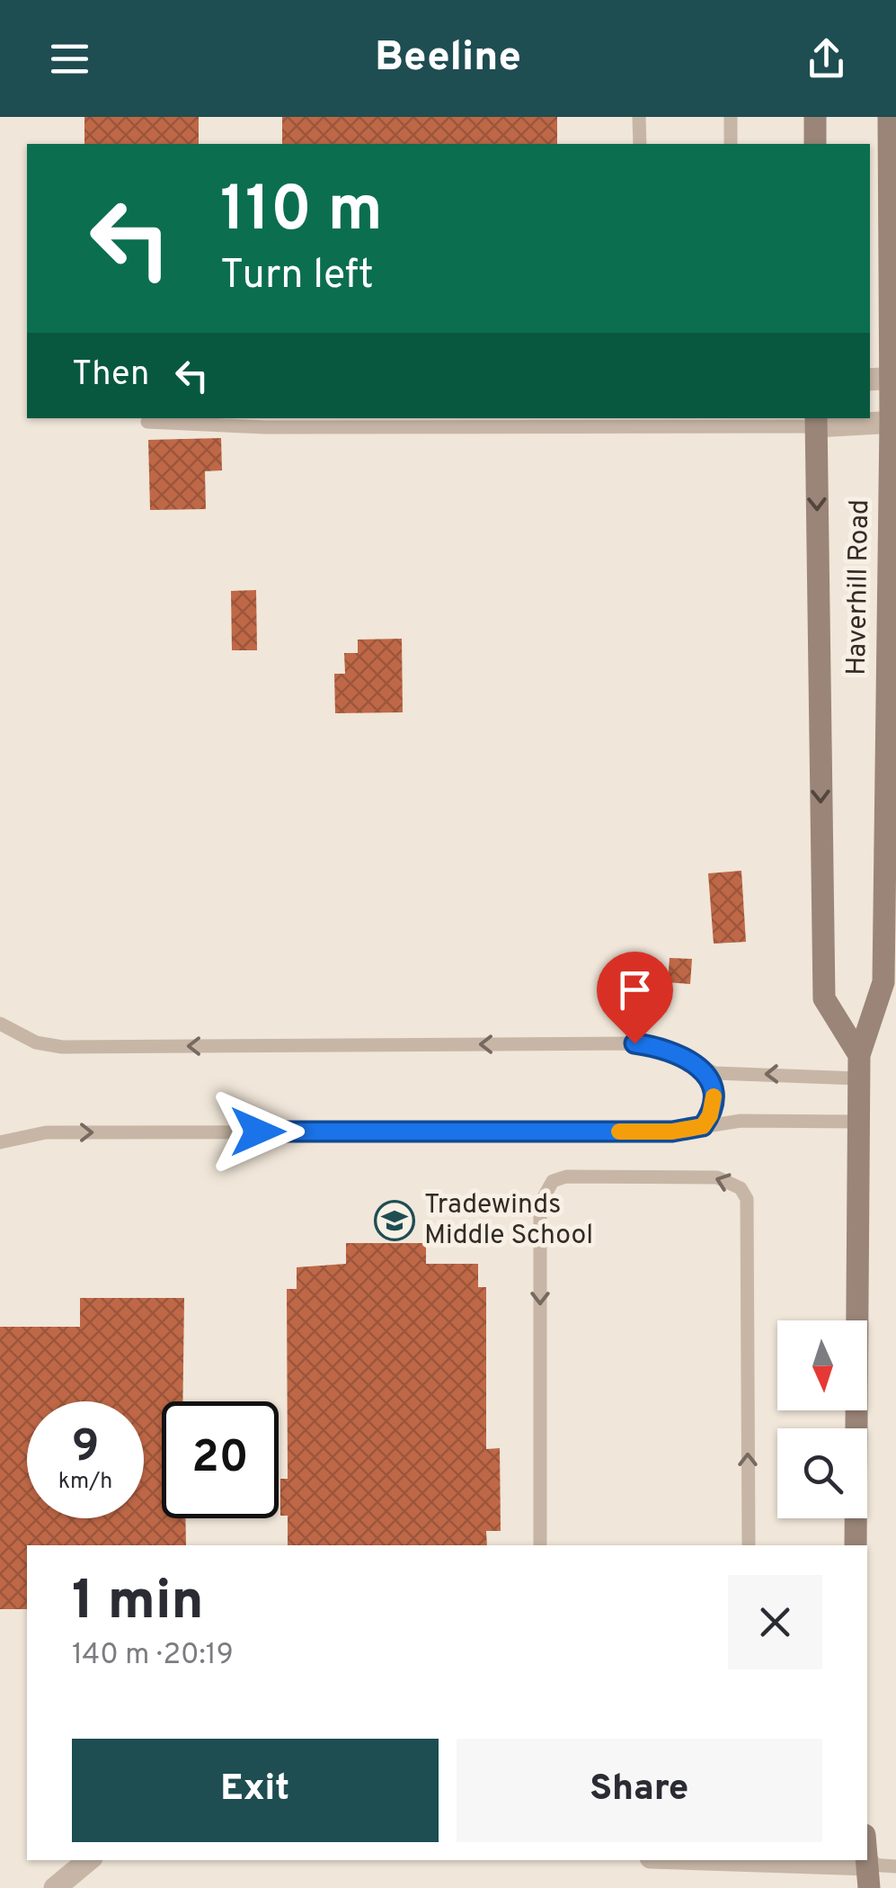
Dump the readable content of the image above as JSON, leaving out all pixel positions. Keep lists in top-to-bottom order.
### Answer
{
  "streets": {
    "street": ["Haverhill Road"]
  },
  "places": {
    "school or university": ["Tradewinds Middle School"]
  },
  "north": "bottom",
  "page": {
    "header": "Beeline",
    "turn": ["110 m", "Turn left"],
    "then": "Then",
    "speed": "9 km/h",
    "limit": "20",
    "heading": ["1 min", "140 m · 20:19"],
    "buttons": ["Exit", "Share"]
  }
}
